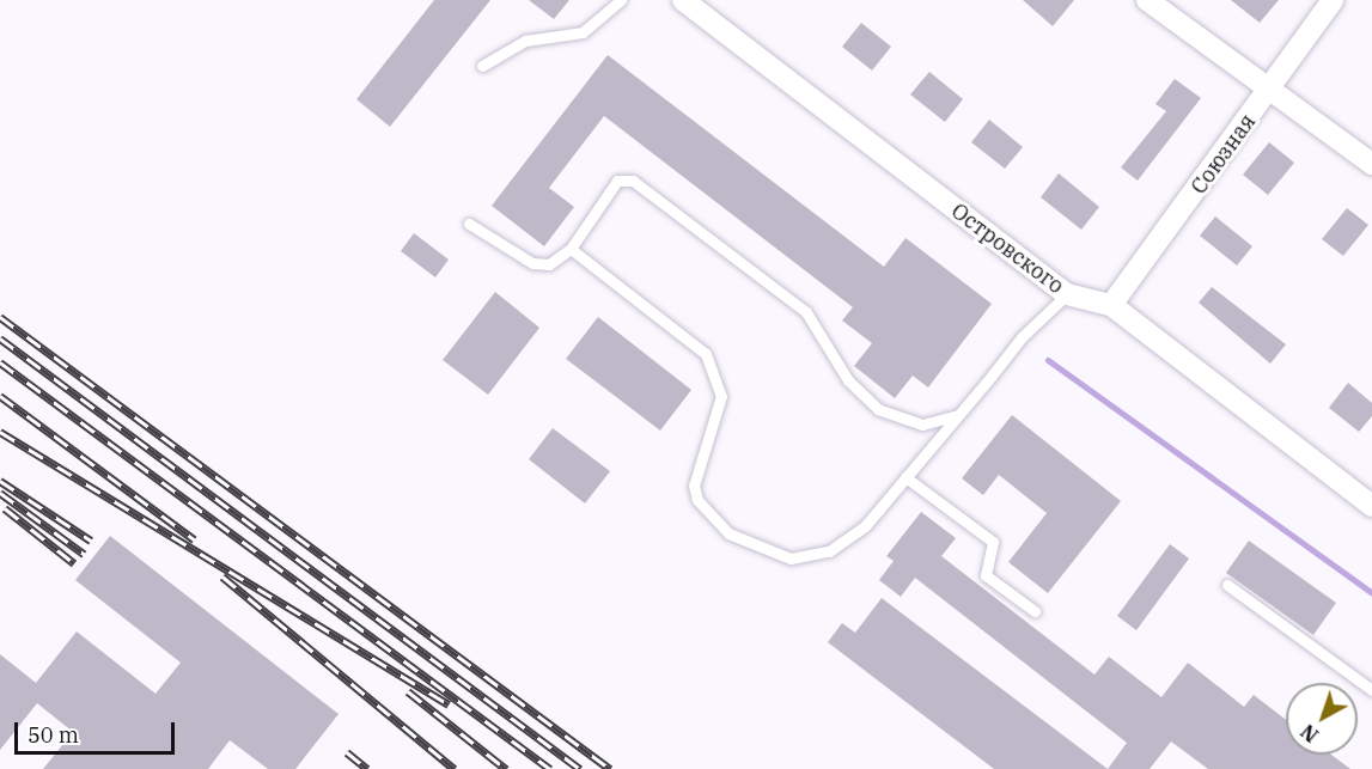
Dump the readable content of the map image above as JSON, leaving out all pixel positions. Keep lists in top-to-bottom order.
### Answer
{
  "streets": {
    "street": ["Союзная", "Островского"]
  },
  "crossings": [
    ["Союзная", "Островского"]
  ],
  "scale_bar": "50 m",
  "north": "bottom left"
}
